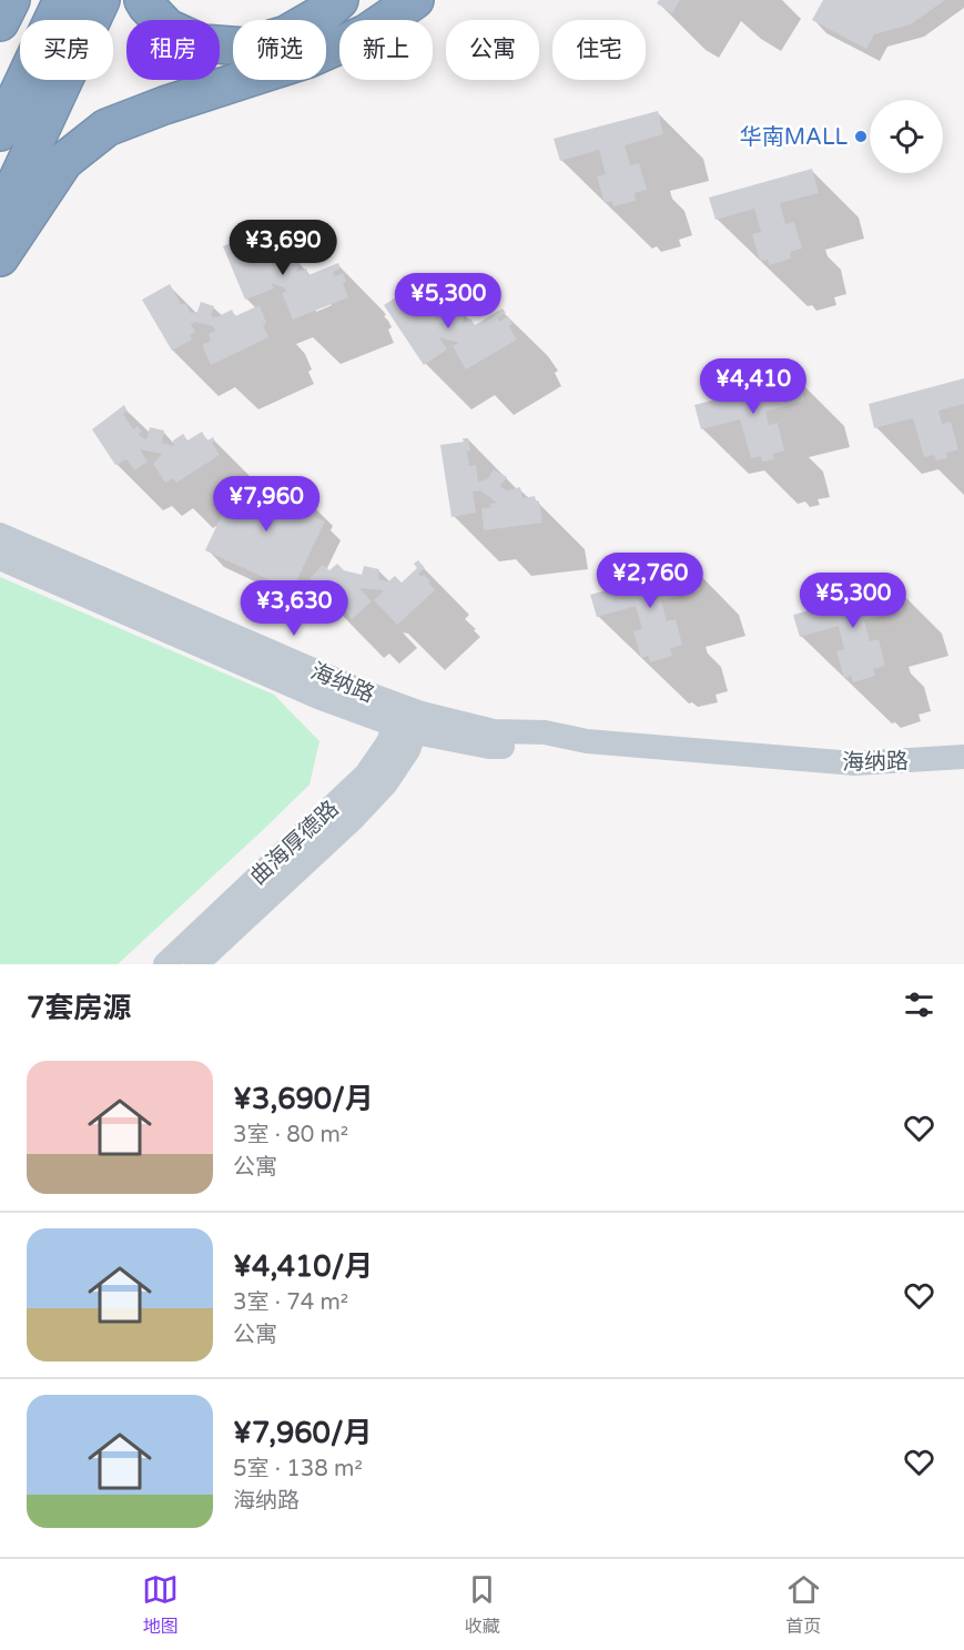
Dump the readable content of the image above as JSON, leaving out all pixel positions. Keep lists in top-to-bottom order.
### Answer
{
  "streets": {
    "street": ["海纳路", "曲海厚德路"]
  },
  "crossings": [
    ["海纳路", "曲海厚德路"]
  ],
  "places": ["华南MALL"],
  "page": {
    "chip": [
      "买房",
      "租房",
      "筛选",
      "新上",
      "公寓",
      "住宅"
    ],
    "price": [
      "¥3,690",
      "¥5,300",
      "¥4,410",
      "¥7,960",
      "¥2,760",
      "¥5,300",
      "¥3,630"
    ],
    "heading": "7套房源",
    "list": [
      {
        "name": "¥3,690/月",
        "note": "3室 · 80 m² · 公寓"
      },
      {
        "name": "¥4,410/月",
        "note": "3室 · 74 m² · 公寓"
      },
      {
        "name": "¥7,960/月",
        "note": "5室 · 138 m² · 海纳路"
      }
    ],
    "tabs": ["地图", "收藏", "首页"]
  }
}
